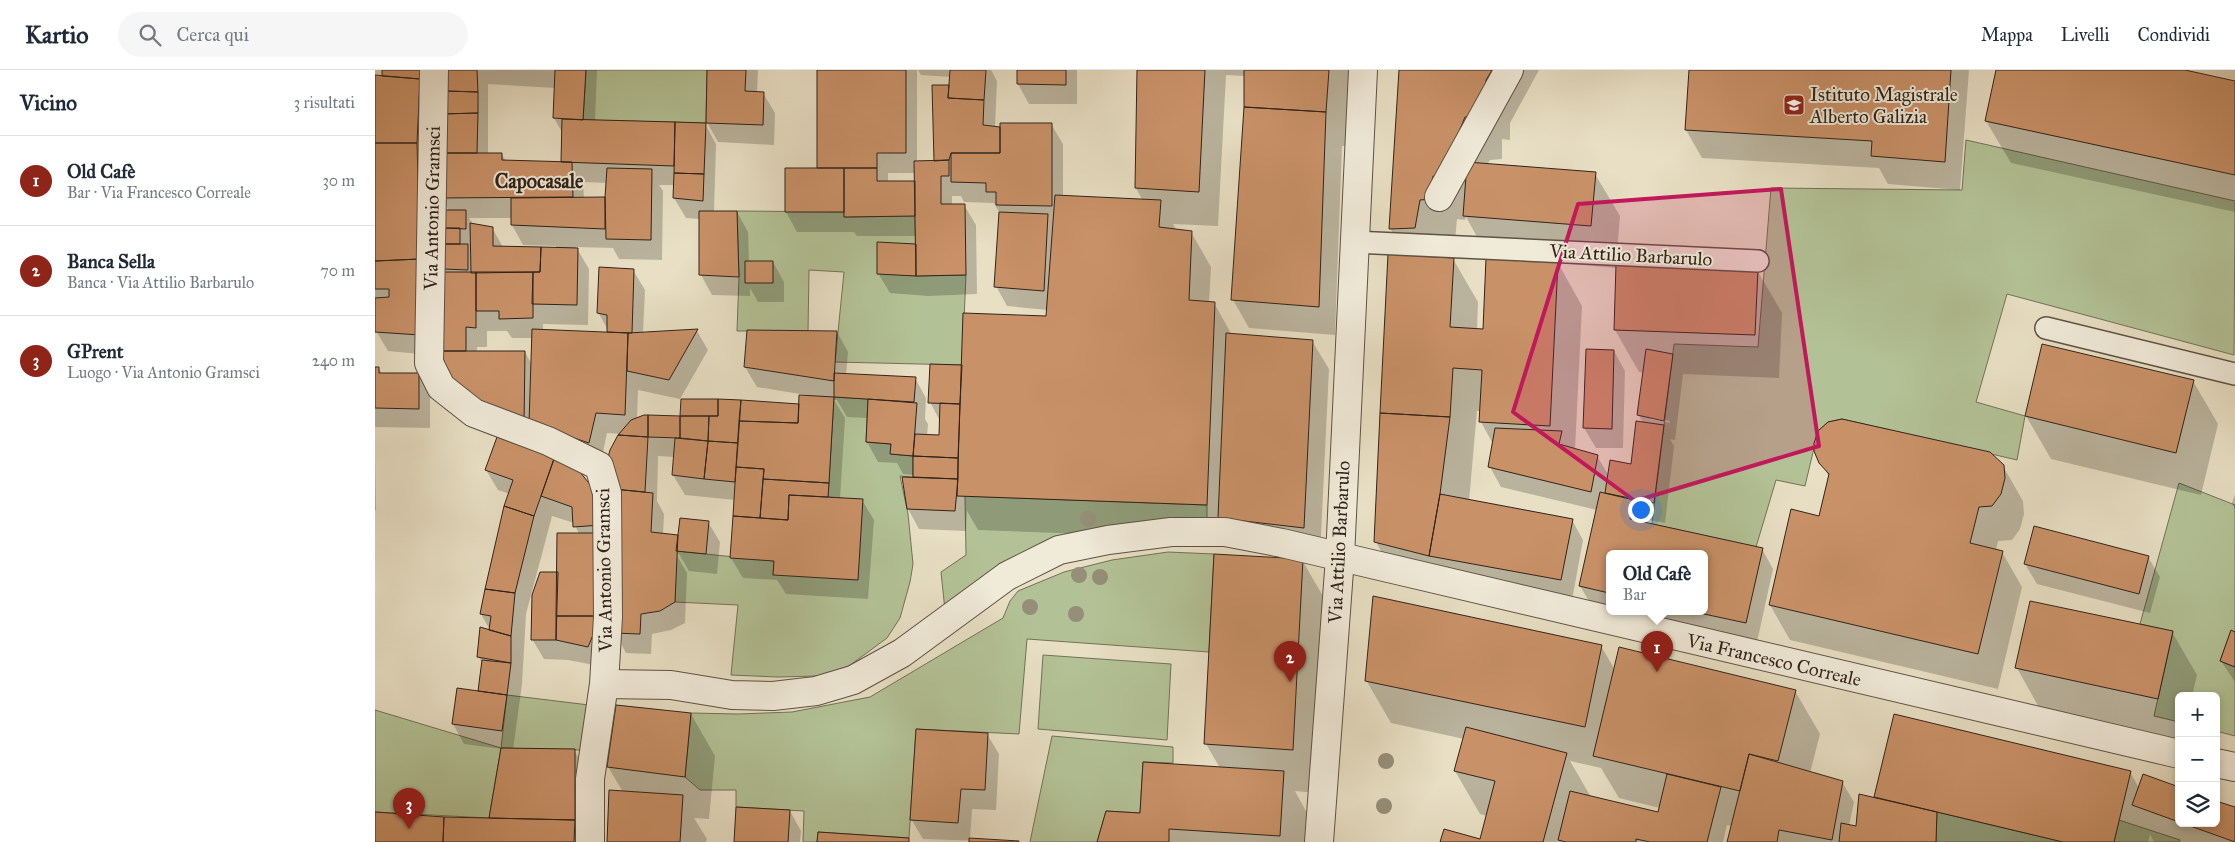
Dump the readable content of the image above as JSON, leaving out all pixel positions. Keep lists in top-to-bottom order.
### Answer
{
  "streets": {
    "street": ["Via Antonio Gramsci", "Via Attilio Barbarulo", "Via Francesco Correale"]
  },
  "crossings": [
    ["Via Antonio Gramsci", "Via Francesco Correale"],
    ["Via Attilio Barbarulo", "Via Francesco Correale"]
  ],
  "districts": ["Capocasale"],
  "places": {
    "school or university": ["Istituto Magistrale Alberto Galizia"]
  },
  "page": {
    "header": "Kartio",
    "search": "Cerca qui",
    "nav": ["Mappa", "Livelli", "Condividi"],
    "heading": ["Vicino", "3 risultati"],
    "list": [
      {
        "mark": "1",
        "name": "Old Cafè",
        "note": "Bar · Via Francesco Correale",
        "value": "30 m"
      },
      {
        "mark": "2",
        "name": "Banca Sella",
        "note": "Banca · Via Attilio Barbarulo",
        "value": "70 m"
      },
      {
        "mark": "3",
        "name": "GPrent",
        "note": "Luogo · Via Antonio Gramsci",
        "value": "240 m"
      }
    ],
    "popup": ["Old Cafè", "Bar"],
    "pins": ["1", "2", "3"],
    "map_buttons": ["+", "−"]
  }
}
